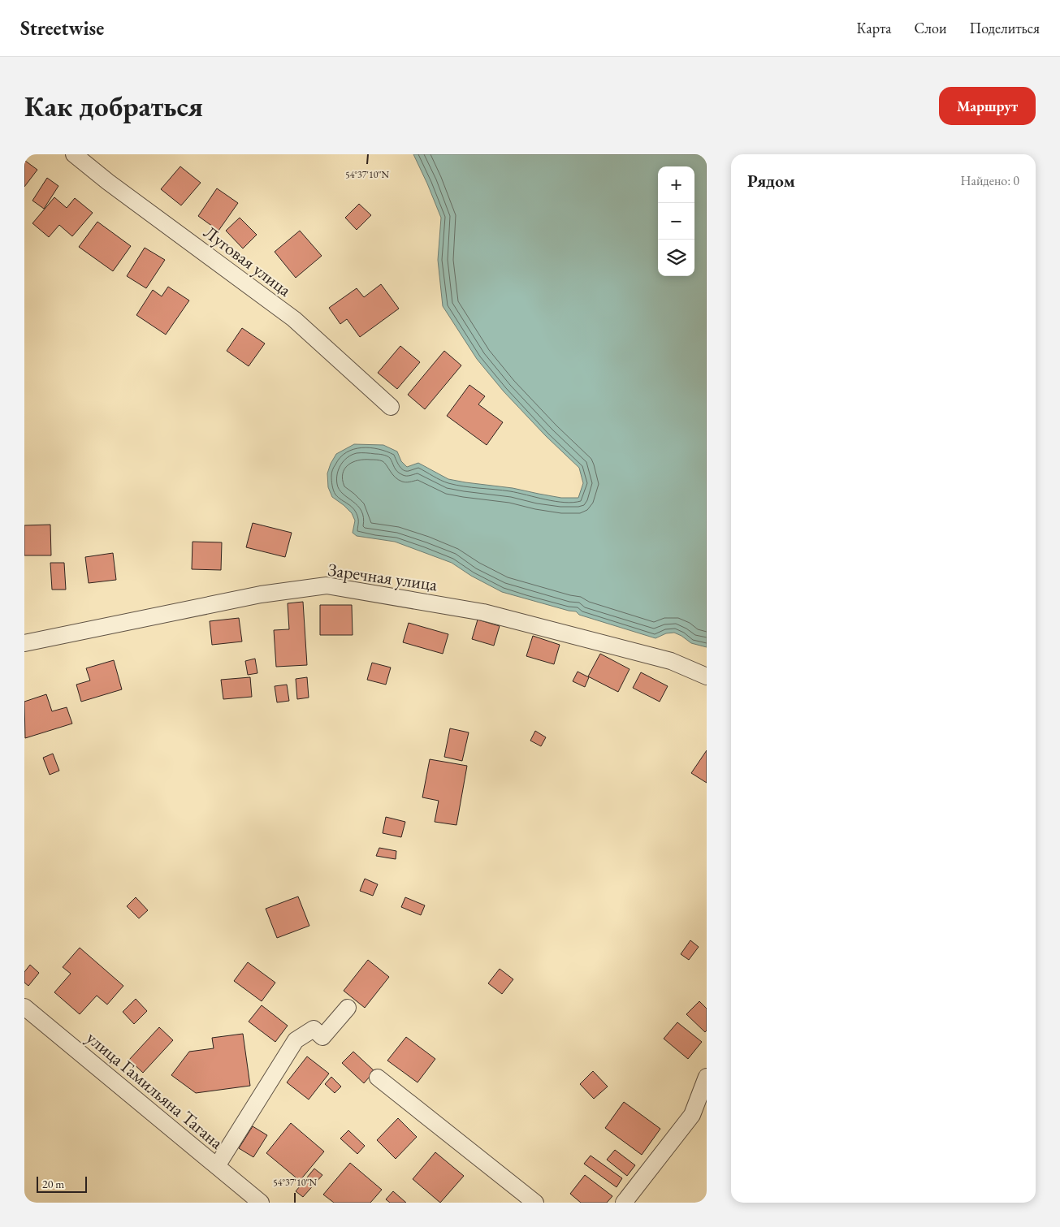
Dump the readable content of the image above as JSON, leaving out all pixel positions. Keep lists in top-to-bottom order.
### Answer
{
  "streets": {
    "street": ["Луговая улица", "Заречная улица", "улица Гамильяна Тагана"]
  },
  "scale_bar": "20 m",
  "page": {
    "header": "Streetwise",
    "nav": ["Карта", "Слои", "Поделиться"],
    "buttons": "Маршрут",
    "title": "Как добраться",
    "heading": ["Рядом", "Найдено: 0"],
    "map_buttons": ["+", "−"],
    "scale": "20 m"
  },
  "coordinates": ["54°37'10\"N"]
}
